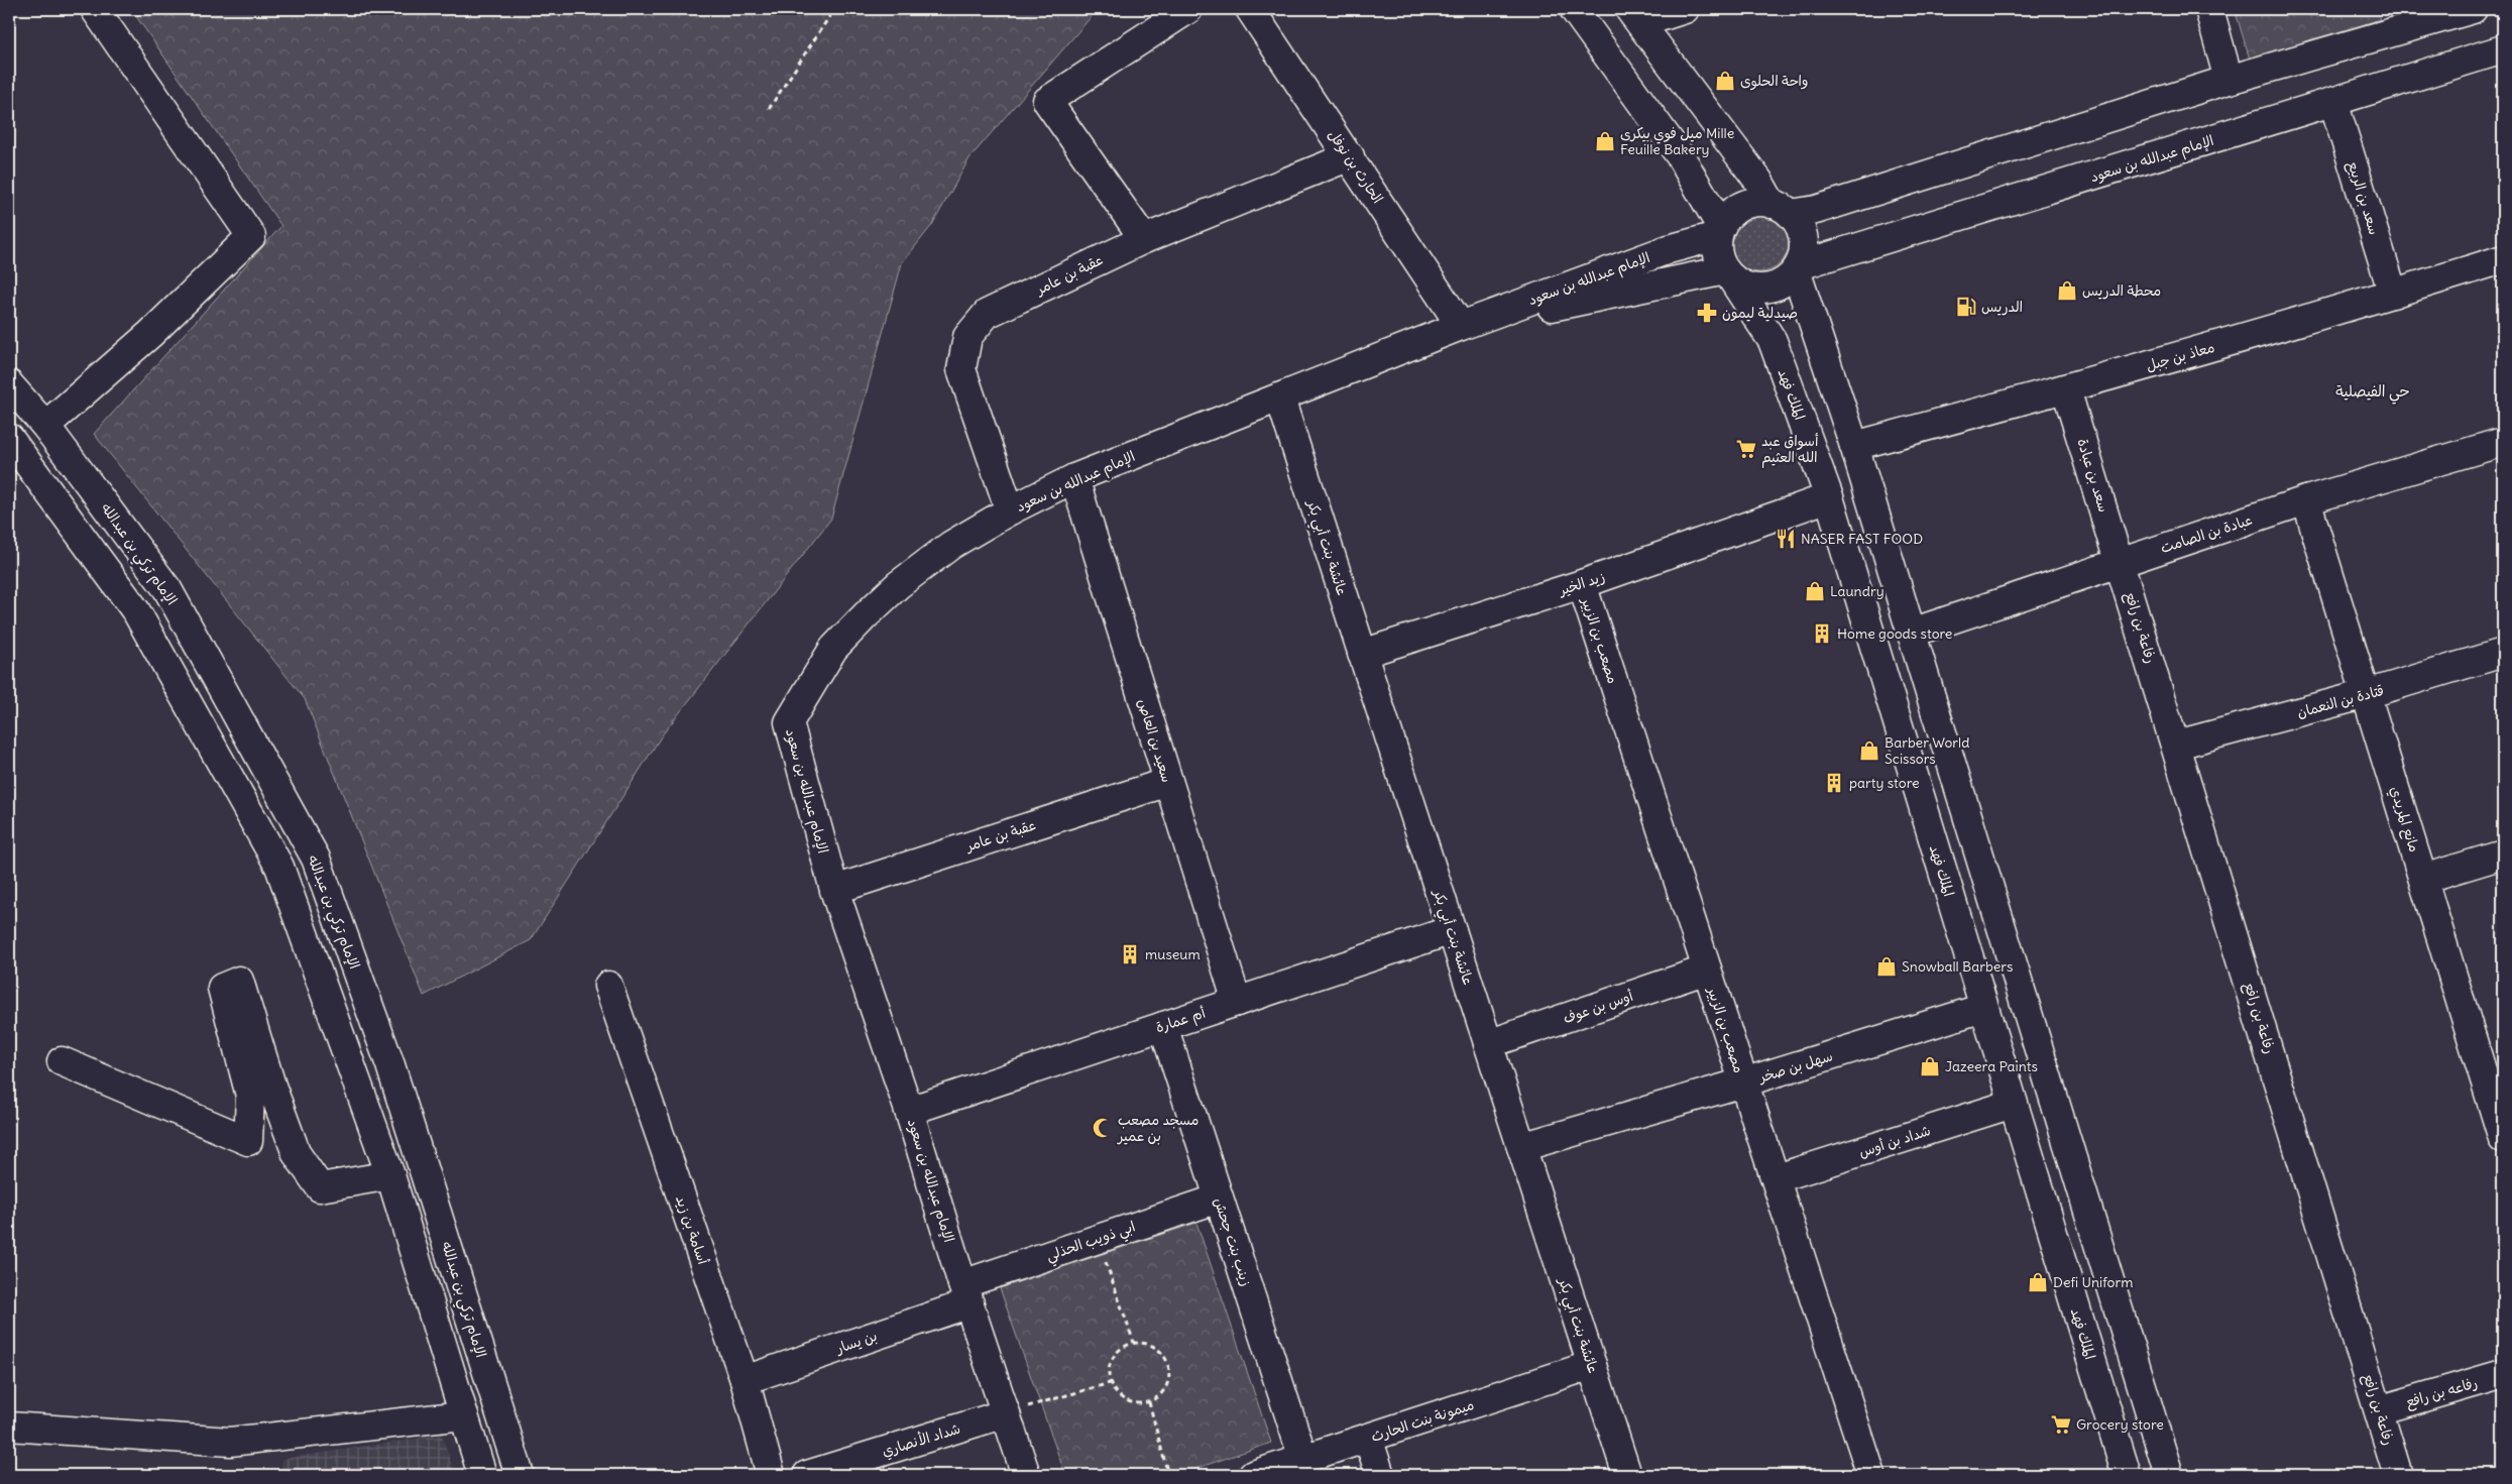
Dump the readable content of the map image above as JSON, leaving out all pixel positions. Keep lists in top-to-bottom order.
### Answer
{
  "streets": {
    "street": [
      "الإمام عبدالله بن سعود",
      "الحارث بن نوفل",
      "سعد بن الربيع",
      "عقبة بن عامر",
      "معاذ بن جبل",
      "الملك فهد",
      "سعد بن عبادة",
      "عبادة بن الصامت",
      "عائشة بنت أبي بكر",
      "الإمام تركي بن عبدالله",
      "زيد الخير",
      "رفاعة بن رافع",
      "مصعب بن الزبير",
      "قتادة بن النعمان",
      "سعيد بن العاص",
      "مانع المريدي",
      "أوس بن عوف",
      "أم عمارة",
      "سهل بن صخر",
      "شداد بن أوس",
      "أسامة بن زيد",
      "ابي ذويب الحذلي",
      "زينب بنت جحش",
      "بن يسار",
      "رفاعه بن رافع",
      "ميمونة بنت الحارث",
      "شداد الأنصاري"
    ]
  },
  "crossings": [
    ["الإمام عبدالله بن سعود", "الحارث بن نوفل"],
    ["الإمام عبدالله بن سعود", "سعد بن الربيع"],
    ["الإمام عبدالله بن سعود", "عقبة بن عامر"],
    ["الإمام عبدالله بن سعود", "الملك فهد"],
    ["الإمام عبدالله بن سعود", "عائشة بنت أبي بكر"],
    ["الإمام عبدالله بن سعود", "سعيد بن العاص"],
    ["الإمام عبدالله بن سعود", "أم عمارة"],
    ["الإمام عبدالله بن سعود", "ابي ذويب الحذلي"],
    ["الإمام عبدالله بن سعود", "بن يسار"],
    ["الإمام عبدالله بن سعود", "شداد الأنصاري"],
    ["الحارث بن نوفل", "عقبة بن عامر"],
    ["سعد بن الربيع", "معاذ بن جبل"],
    ["عقبة بن عامر", "سعيد بن العاص"],
    ["معاذ بن جبل", "سعد بن عبادة"],
    ["الملك فهد", "زيد الخير"],
    ["الملك فهد", "سهل بن صخر"],
    ["الملك فهد", "شداد بن أوس"],
    ["سعد بن عبادة", "عبادة بن الصامت"],
    ["سعد بن عبادة", "رفاعة بن رافع"],
    ["عبادة بن الصامت", "رفاعة بن رافع"],
    ["عبادة بن الصامت", "مانع المريدي"],
    ["عائشة بنت أبي بكر", "زيد الخير"],
    ["عائشة بنت أبي بكر", "أوس بن عوف"],
    ["عائشة بنت أبي بكر", "أم عمارة"],
    ["عائشة بنت أبي بكر", "سهل بن صخر"],
    ["عائشة بنت أبي بكر", "ميمونة بنت الحارث"],
    ["زيد الخير", "مصعب بن الزبير"],
    ["رفاعة بن رافع", "قتادة بن النعمان"],
    ["رفاعة بن رافع", "رفاعه بن رافع"],
    ["مصعب بن الزبير", "أوس بن عوف"],
    ["مصعب بن الزبير", "سهل بن صخر"],
    ["مصعب بن الزبير", "شداد بن أوس"],
    ["قتادة بن النعمان", "مانع المريدي"],
    ["سعيد بن العاص", "أم عمارة"],
    ["أم عمارة", "زينب بنت جحش"],
    ["أسامة بن زيد", "بن يسار"],
    ["ابي ذويب الحذلي", "زينب بنت جحش"],
    ["ابي ذويب الحذلي", "بن يسار"],
    ["زينب بنت جحش", "ميمونة بنت الحارث"]
  ],
  "districts": ["حي الفيصلية"],
  "places": {
    "shop": [
      "واحة الحلوى",
      "ميل فوي بيكري Mille Feuille Bakery",
      "محطة الدريس",
      "Laundry",
      "Barber World Scissors",
      "Snowball Barbers",
      "Jazeera Paints",
      "Defi Uniform"
    ],
    "fuel station": ["الدريس"],
    "pharmacy": ["صيدلية ليمون"],
    "supermarket": ["أسواق عبد الله العثيم", "Grocery store"],
    "restaurant": ["NASER FAST FOOD"],
    "building": ["Home goods store", "party store", "museum"],
    "mosque": ["مسجد مصعب بن عمير"]
  }
}
